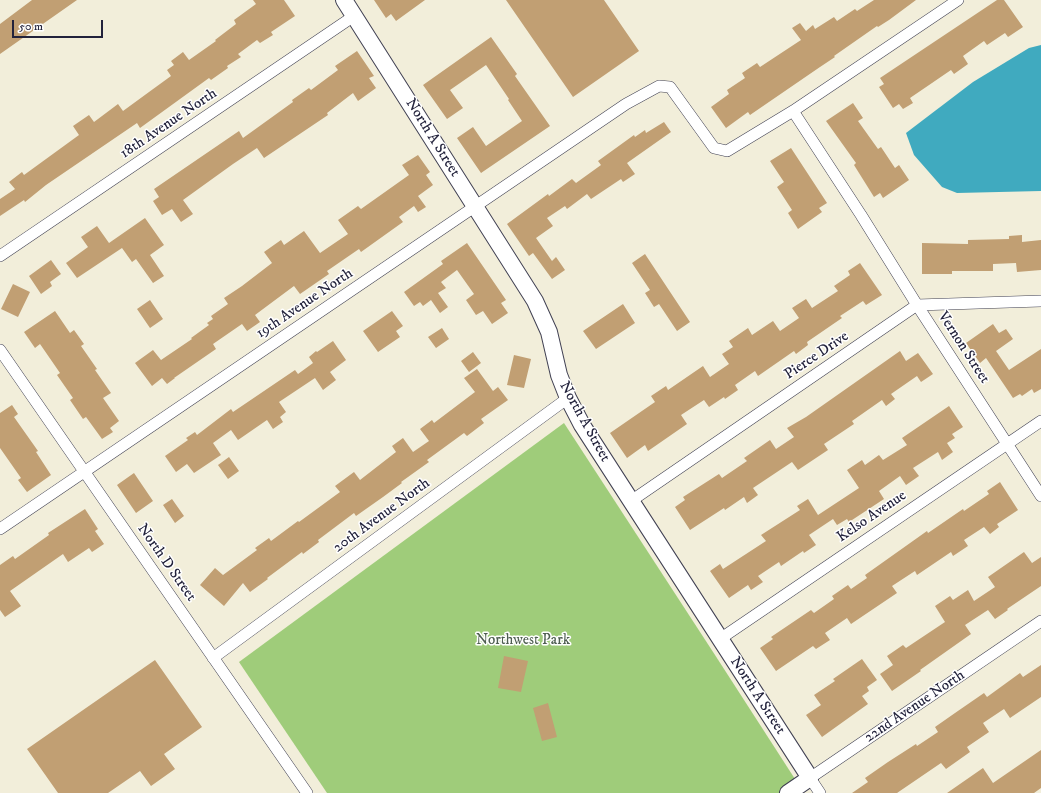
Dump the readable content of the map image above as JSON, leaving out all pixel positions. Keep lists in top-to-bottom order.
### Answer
{
  "streets": {
    "street": [
      "18th Avenue North",
      "North A Street",
      "19th Avenue North",
      "Vernon Street",
      "Pierce Drive",
      "20th Avenue North",
      "Kelso Avenue",
      "North D Street",
      "22nd Avenue North"
    ]
  },
  "crossings": [
    ["18th Avenue North", "North A Street"],
    ["North A Street", "19th Avenue North"],
    ["North A Street", "Pierce Drive"],
    ["North A Street", "20th Avenue North"],
    ["North A Street", "Kelso Avenue"],
    ["North A Street", "22nd Avenue North"],
    ["19th Avenue North", "Vernon Street"],
    ["19th Avenue North", "North D Street"],
    ["Vernon Street", "Pierce Drive"],
    ["Vernon Street", "Kelso Avenue"],
    ["20th Avenue North", "North D Street"]
  ],
  "parks": ["Northwest Park"],
  "scale_bar": "50 m"
}
